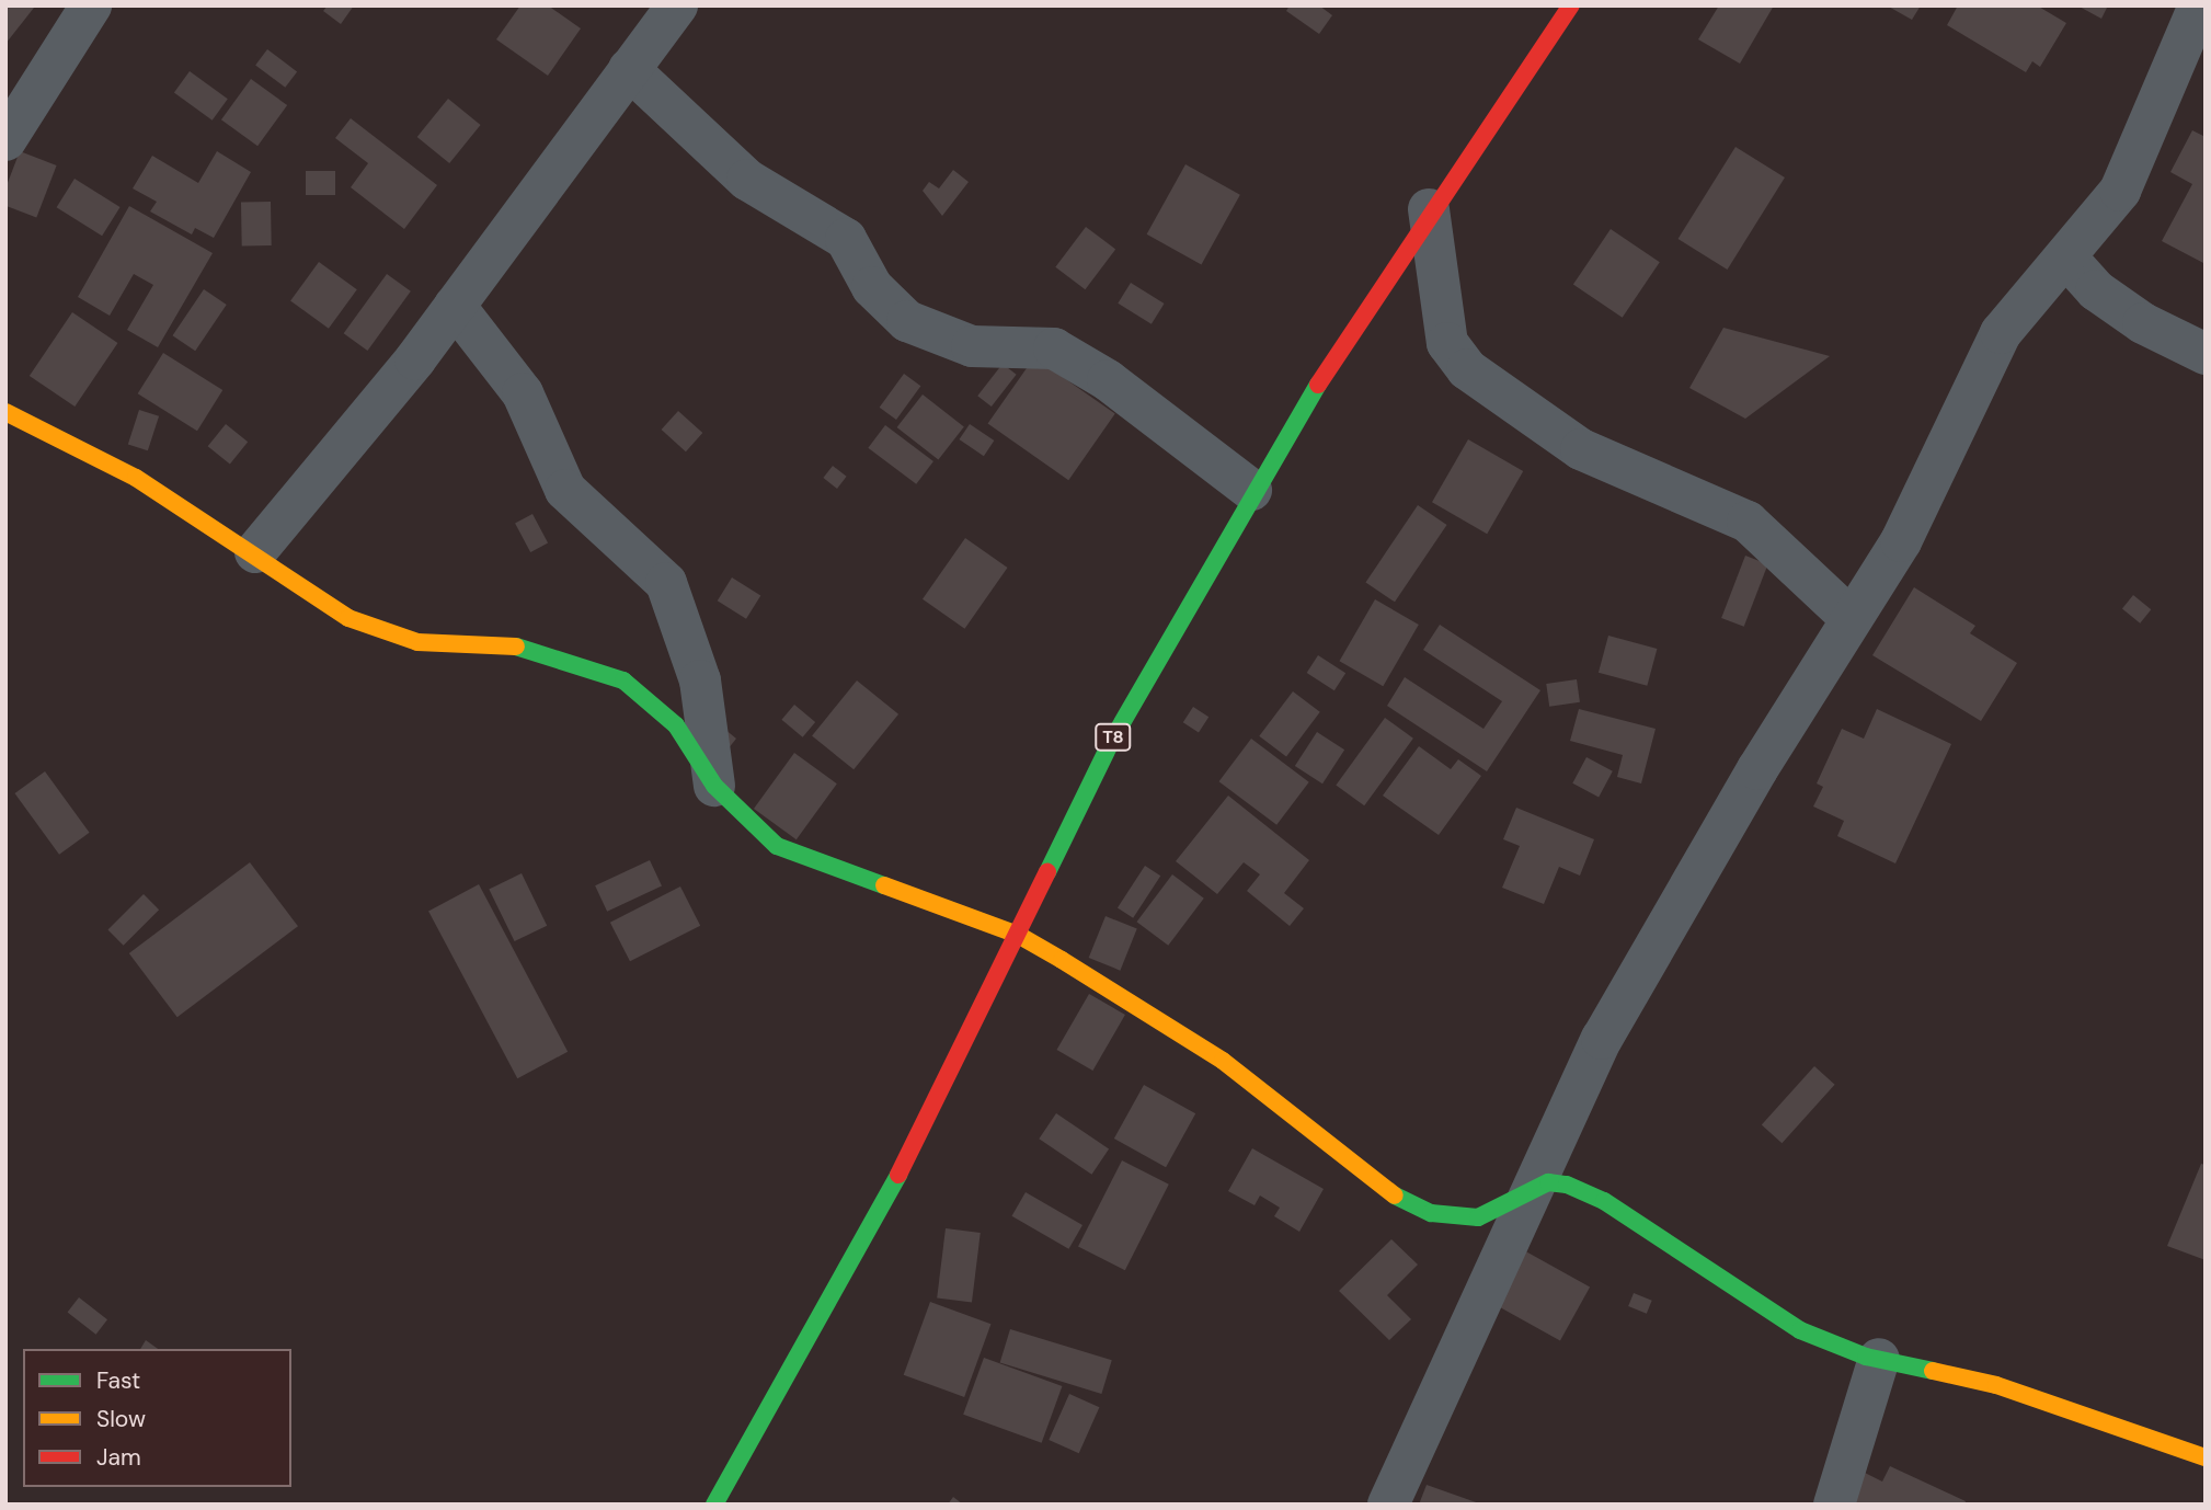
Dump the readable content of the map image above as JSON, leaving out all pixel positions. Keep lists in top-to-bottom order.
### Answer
{
  "streets": {
    "main road": ["T8"]
  },
  "legend": ["Fast", "Slow", "Jam"]
}
